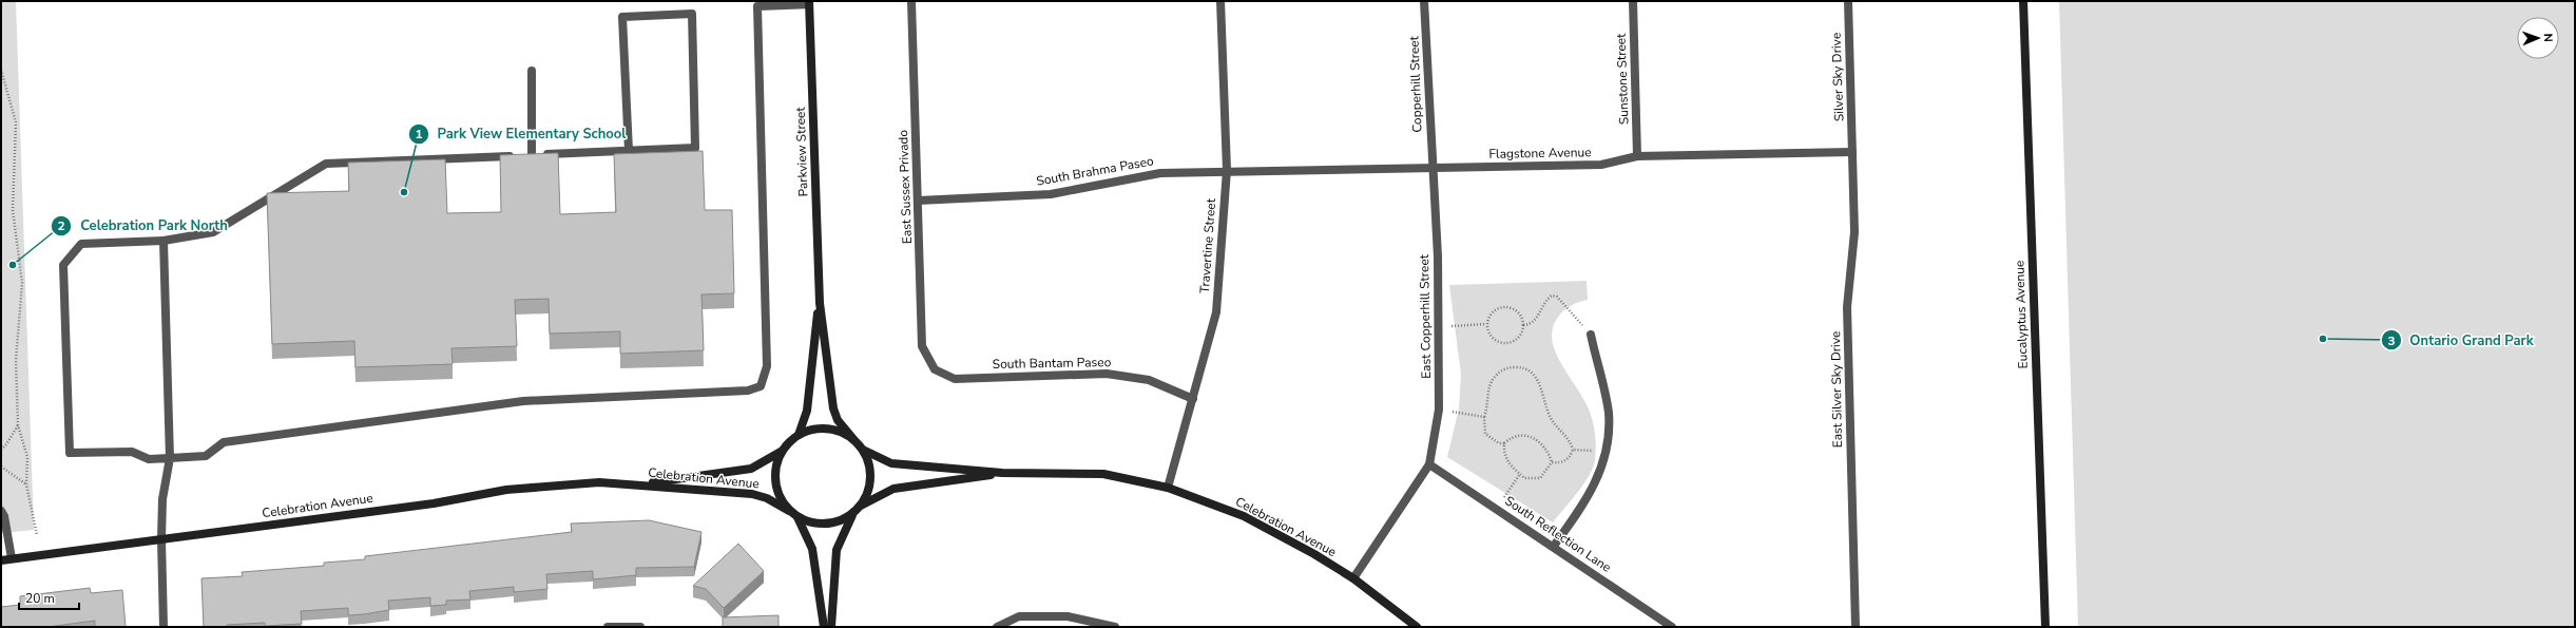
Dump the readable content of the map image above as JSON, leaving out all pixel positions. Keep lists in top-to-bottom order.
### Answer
{
  "streets": {
    "street": [
      "Silver Sky Drive",
      "Sunstone Street",
      "Copperhill Street",
      "Parkview Street",
      "Flagstone Avenue",
      "South Brahma Paseo",
      "East Sussex Privado",
      "Travertine Street",
      "Eucalyptus Avenue",
      "East Copperhill Street",
      "South Bantam Paseo",
      "East Silver Sky Drive",
      "Celebration Avenue",
      "South Reflection Lane"
    ]
  },
  "crossings": [
    ["Silver Sky Drive", "Flagstone Avenue"],
    ["Silver Sky Drive", "East Silver Sky Drive"],
    ["Sunstone Street", "Flagstone Avenue"],
    ["Copperhill Street", "Flagstone Avenue"],
    ["Copperhill Street", "East Copperhill Street"],
    ["Parkview Street", "Celebration Avenue"],
    ["Flagstone Avenue", "South Brahma Paseo"],
    ["Flagstone Avenue", "Travertine Street"],
    ["Flagstone Avenue", "East Copperhill Street"],
    ["Flagstone Avenue", "East Silver Sky Drive"],
    ["South Brahma Paseo", "East Sussex Privado"],
    ["South Brahma Paseo", "Travertine Street"],
    ["East Sussex Privado", "South Bantam Paseo"],
    ["Travertine Street", "South Bantam Paseo"],
    ["Travertine Street", "Celebration Avenue"],
    ["East Copperhill Street", "South Reflection Lane"]
  ],
  "places": ["Park View Elementary School", "Celebration Park North", "Ontario Grand Park"],
  "scale_bar": "20 m",
  "north": "right"
}
